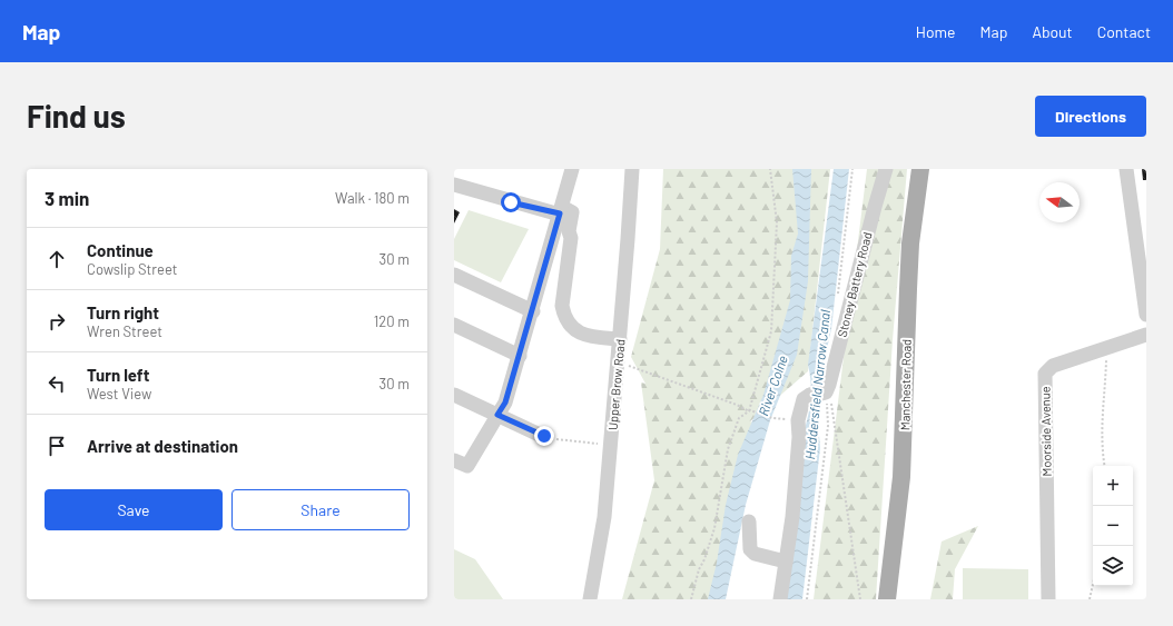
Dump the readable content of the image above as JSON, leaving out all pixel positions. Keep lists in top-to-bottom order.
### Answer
{
  "streets": {
    "main road": ["Manchester Road"],
    "street": ["Stoney Battery Road", "Upper Brow Road", "Moorside Avenue"]
  },
  "water": ["Huddersfield Narrow Canal", "River Colne"],
  "north": "left",
  "page": {
    "header": "Map",
    "nav": [
      "Home",
      "Map",
      "About",
      "Contact"
    ],
    "buttons": [
      "Directions",
      ["Save", "Share"]
    ],
    "title": "Find us",
    "heading": ["3 min", "Walk · 180 m"],
    "list": [
      ["Continue", "Cowslip Street", "30 m"],
      ["Turn right", "Wren Street", "120 m"],
      ["Turn left", "West View", "30 m"],
      "Arrive at destination"
    ],
    "map_buttons": ["+", "−"]
  }
}
